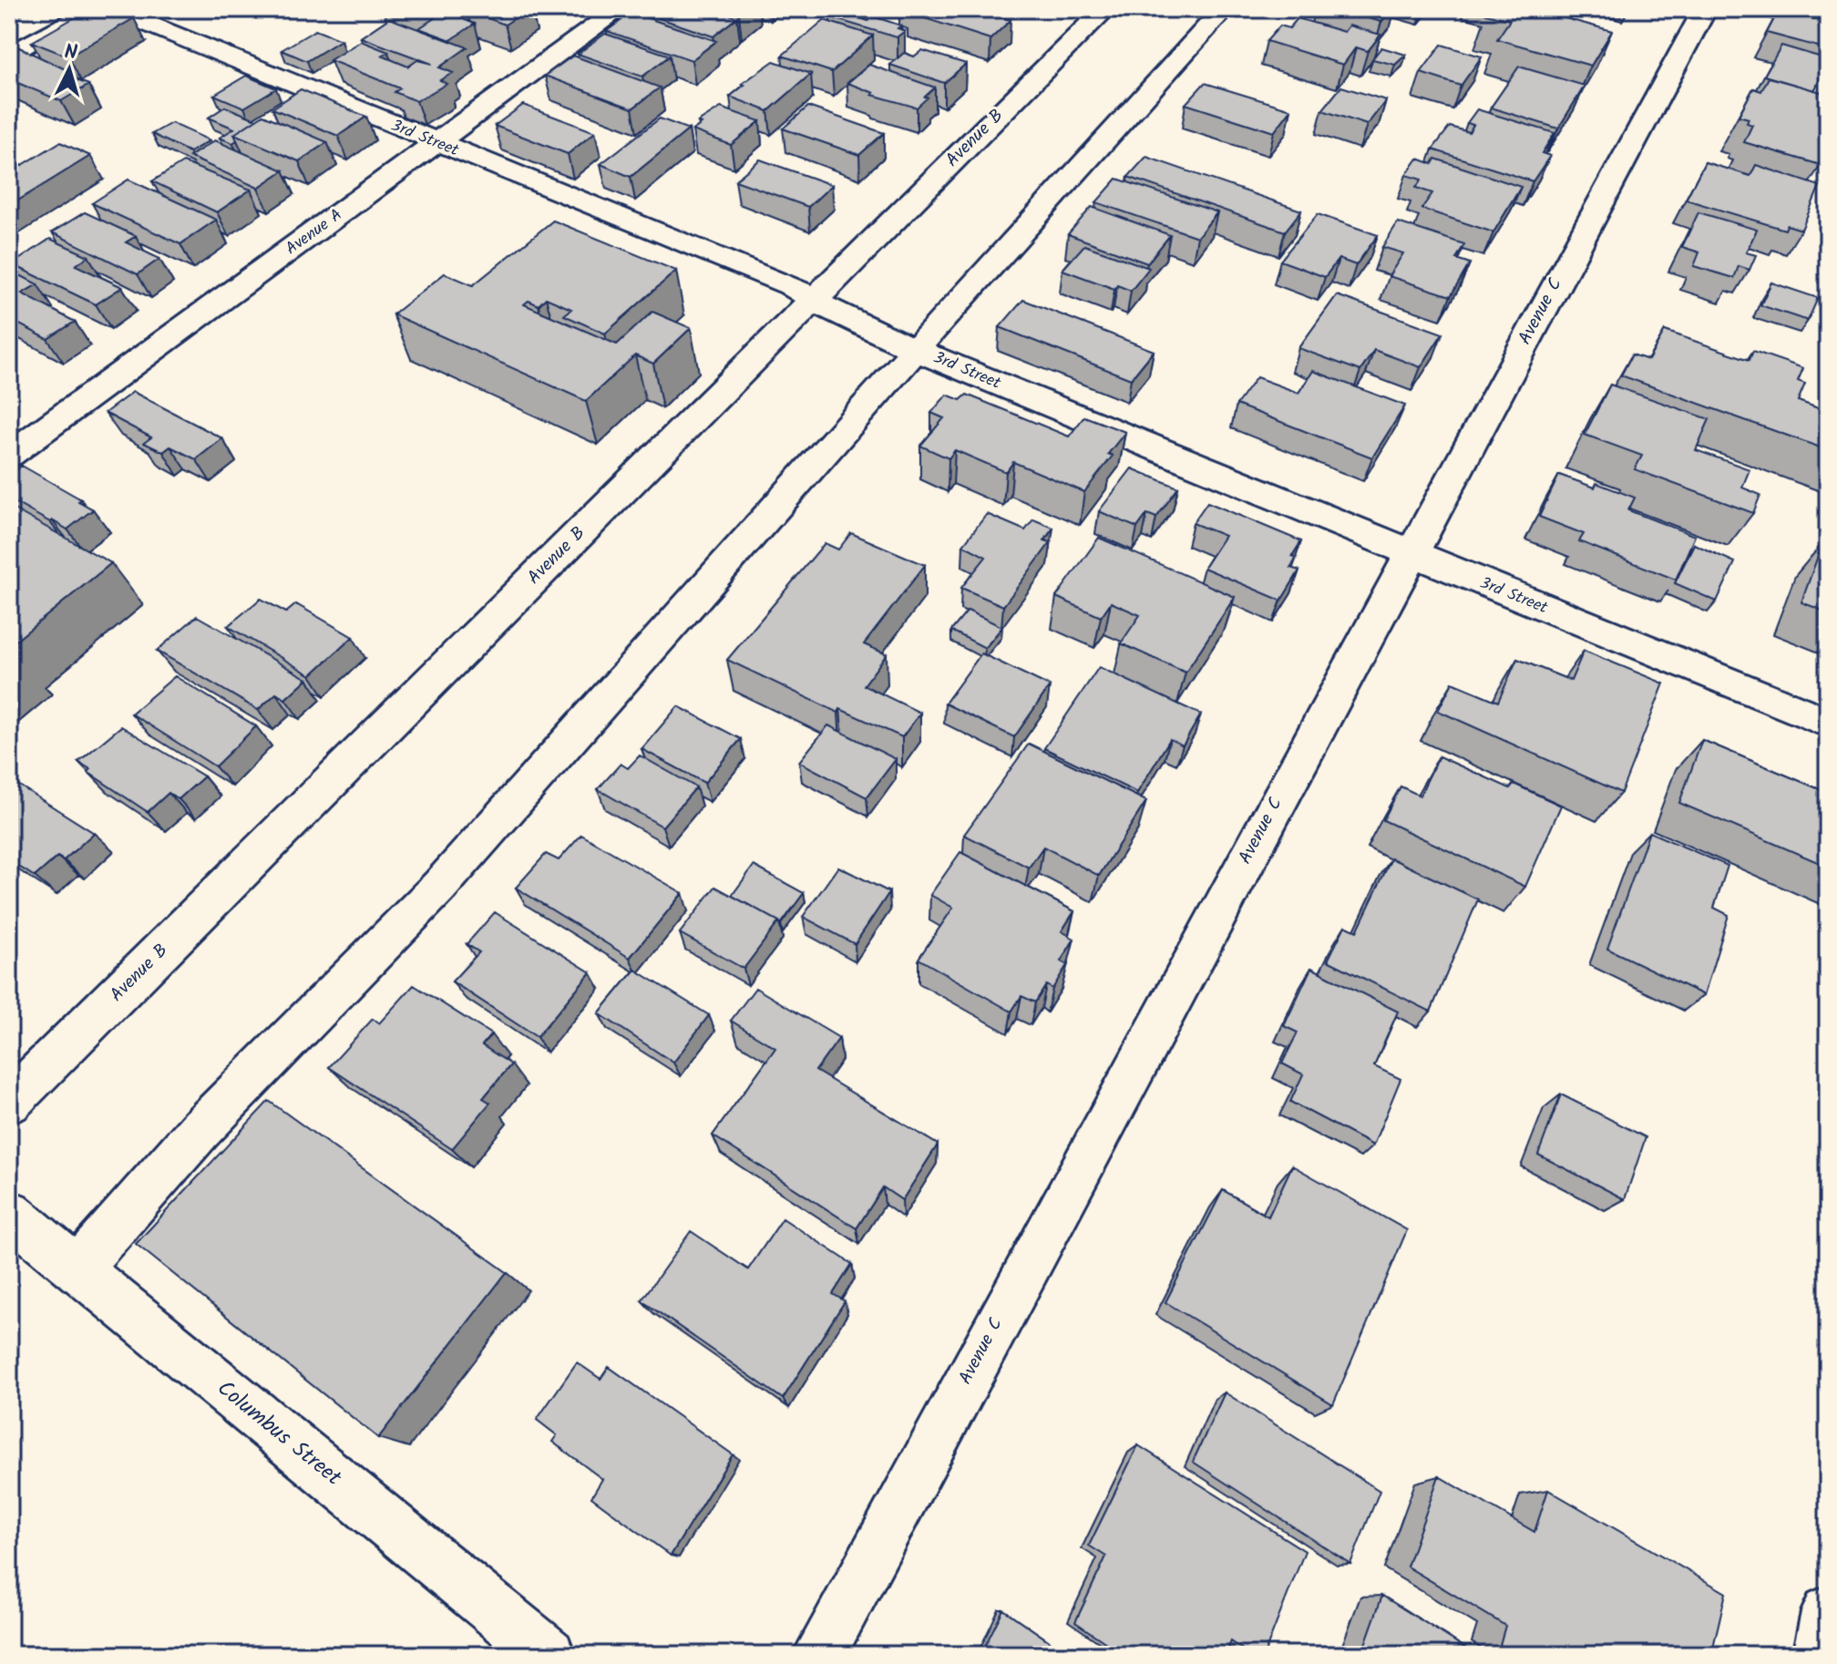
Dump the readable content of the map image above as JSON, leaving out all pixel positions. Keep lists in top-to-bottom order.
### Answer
{
  "streets": {
    "street": [
      "3rd Street",
      "Avenue B",
      "Avenue A",
      "Avenue C",
      "Columbus Street"
    ]
  },
  "crossings": [
    ["3rd Street", "Avenue B"],
    ["3rd Street", "Avenue A"],
    ["3rd Street", "Avenue C"]
  ],
  "north": "top"
}
